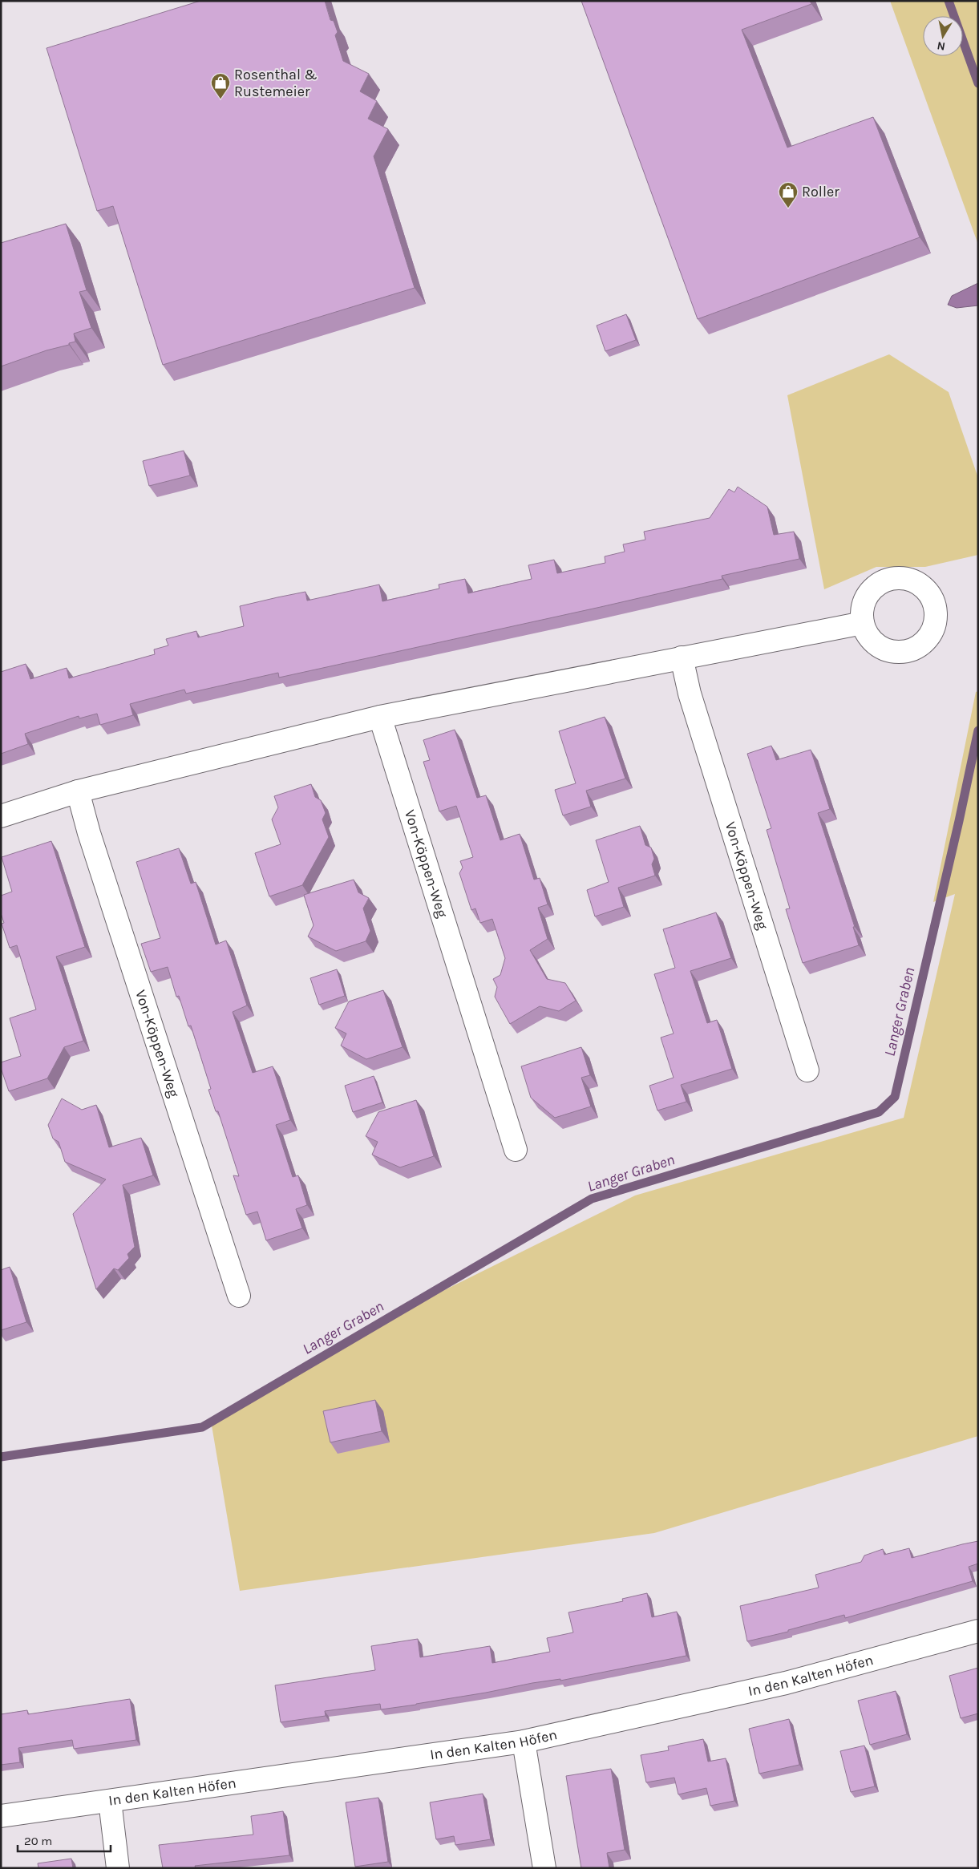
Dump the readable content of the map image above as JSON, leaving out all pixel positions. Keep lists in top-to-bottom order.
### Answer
{
  "streets": {
    "street": ["Von-Köppen-Weg", "In den Kalten Höfen"]
  },
  "water": ["Langer Graben"],
  "places": {
    "shop": ["Rosenthal & Rustemeier", "Roller"]
  },
  "scale_bar": "20 m",
  "north": "bottom"
}
